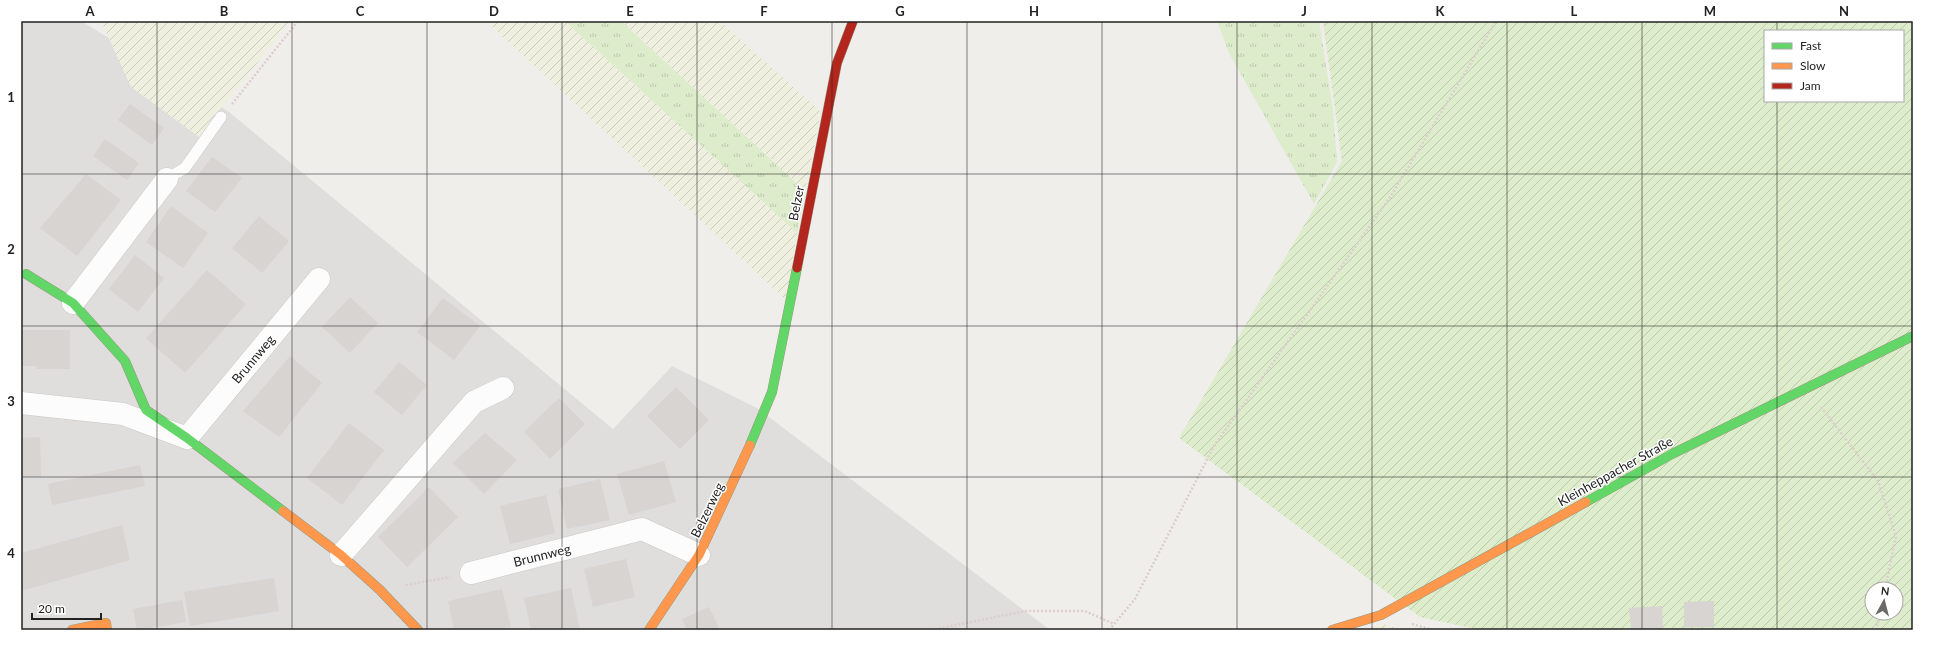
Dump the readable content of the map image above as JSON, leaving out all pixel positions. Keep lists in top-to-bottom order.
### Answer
{
  "streets": {
    "street": [
      "Belzer",
      "Brunnweg",
      "Kleinheppacher Straße",
      "Belzerweg"
    ]
  },
  "crossings": [
    ["Belzer", "Belzerweg"],
    ["Brunnweg", "Belzerweg"]
  ],
  "legend": ["Fast", "Slow", "Jam"],
  "scale_bar": "20 m",
  "north": "top",
  "grid": {
    "columns": [
      "A",
      "B",
      "C",
      "D",
      "E",
      "F",
      "G",
      "H",
      "I",
      "J",
      "K",
      "L",
      "M",
      "N"
    ],
    "rows": [
      "1",
      "2",
      "3",
      "4"
    ]
  }
}
